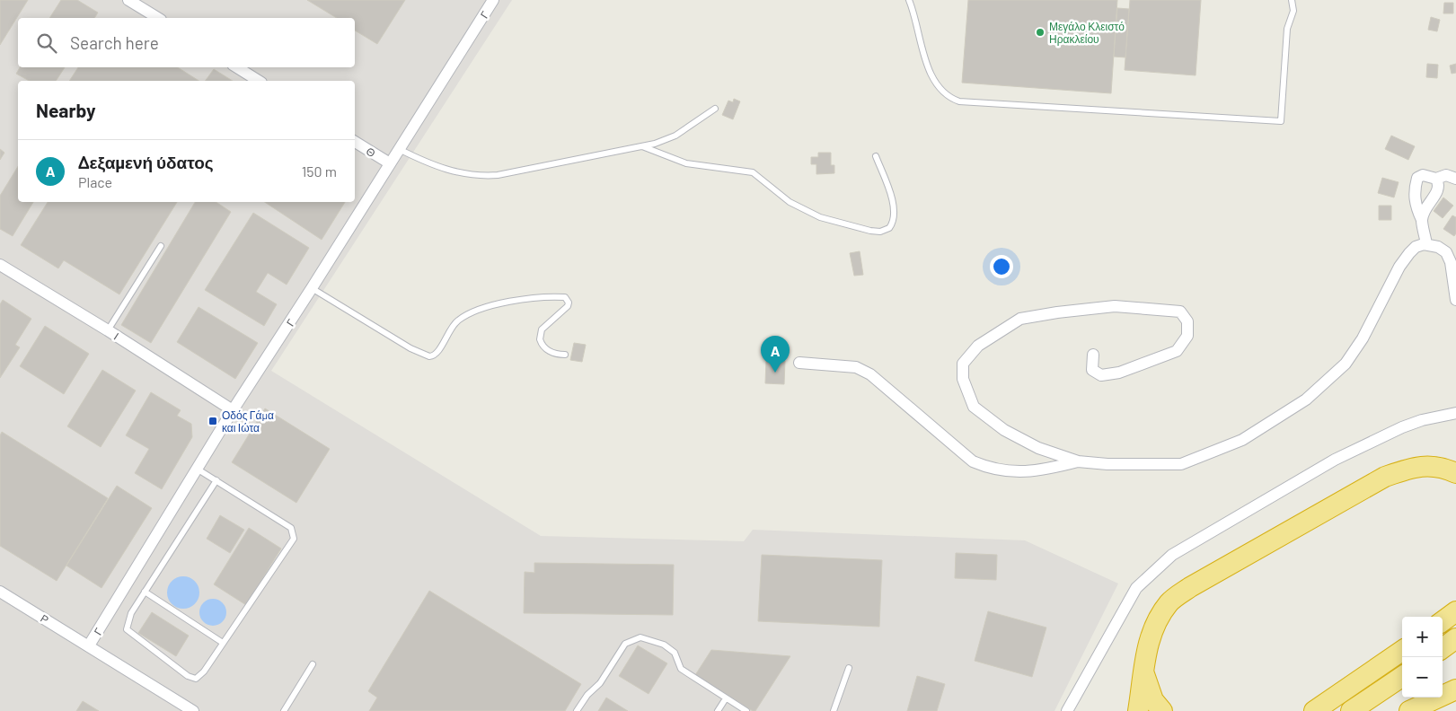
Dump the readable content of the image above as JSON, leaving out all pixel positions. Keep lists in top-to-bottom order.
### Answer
{
  "streets": {
    "street": [
      "Γ",
      "Θ",
      "Ι",
      "Ρ"
    ]
  },
  "crossings": [
    ["Γ", "Θ"],
    ["Γ", "Ι"],
    ["Γ", "Ρ"]
  ],
  "places": {
    "other": ["Μεγάλο Κλειστό Ηρακλείου"],
    "transit": ["Οδός Γάμα και Ιώτα"]
  },
  "page": {
    "search": "Search here",
    "heading": "Nearby",
    "list": [
      {
        "mark": "A",
        "name": "Δεξαμενή ύδατος",
        "note": "Place",
        "value": "150 m"
      }
    ],
    "pins": "A",
    "map_buttons": ["+", "−"]
  }
}
